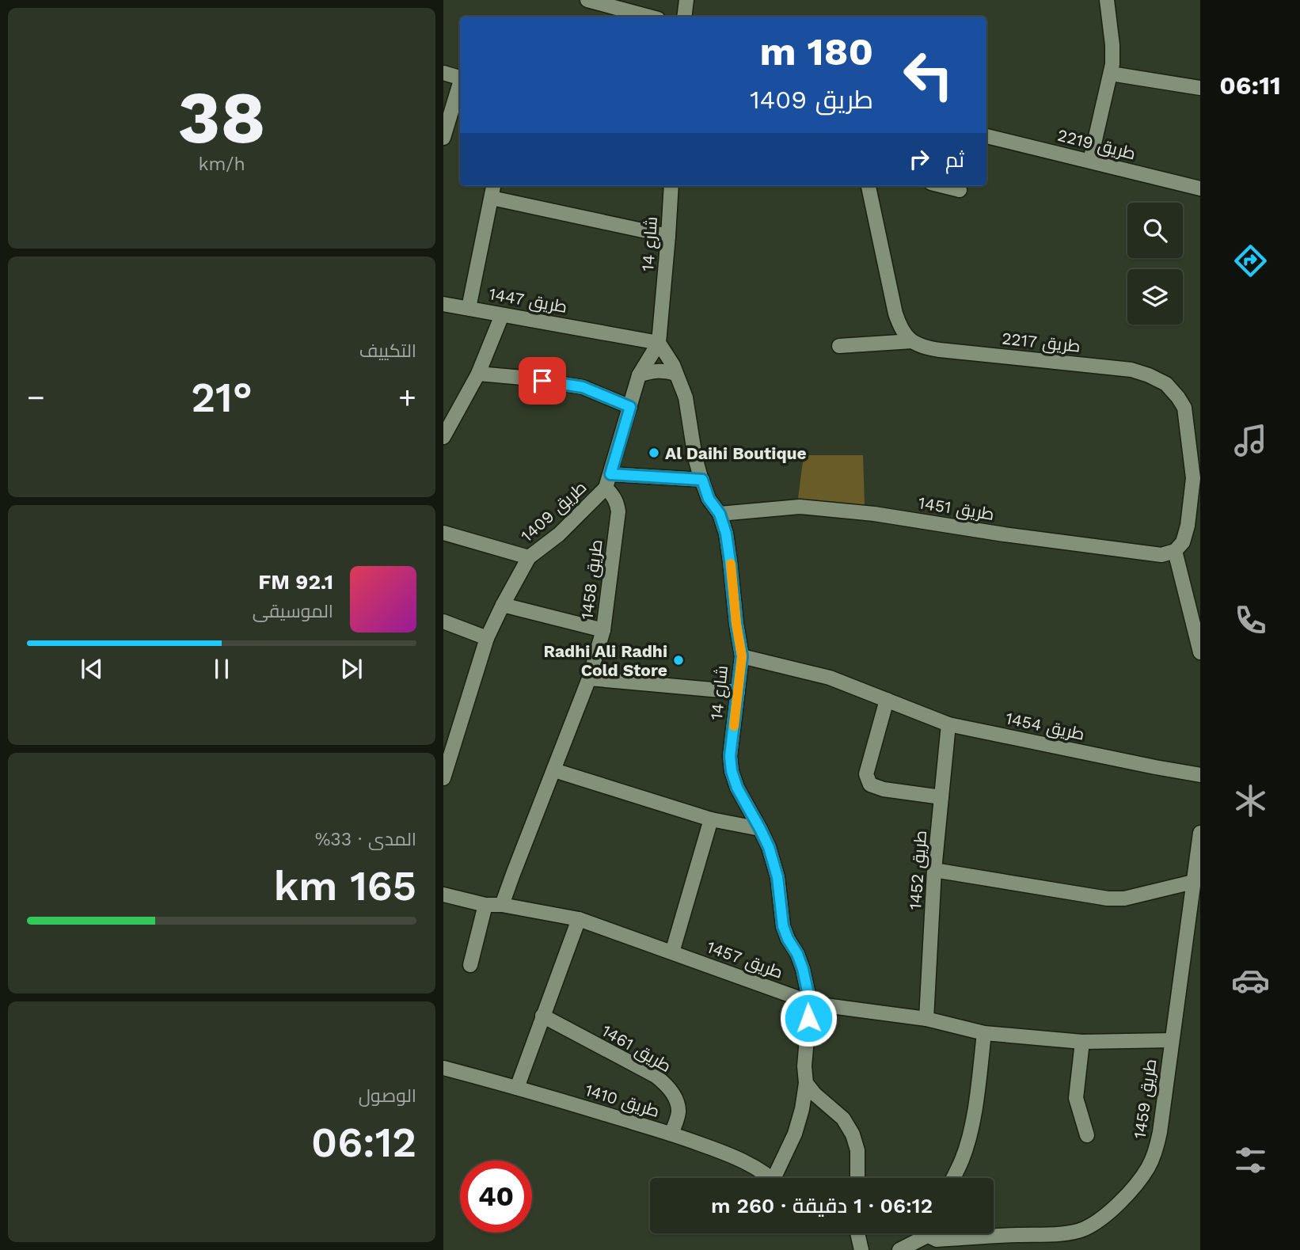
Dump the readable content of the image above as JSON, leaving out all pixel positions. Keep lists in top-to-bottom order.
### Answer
{
  "streets": {
    "street": [
      "طريق 2219",
      "شارع 14",
      "طريق 1447",
      "طريق 2217",
      "طريق 1451",
      "طريق 1409",
      "طريق 1458",
      "طريق 1454",
      "طريق 1452",
      "طريق 1457",
      "طريق 1461",
      "طريق 1459",
      "طريق 1410"
    ]
  },
  "crossings": [
    ["شارع 14", "طريق 1447"],
    ["شارع 14", "طريق 1451"],
    ["شارع 14", "طريق 1409"],
    ["شارع 14", "طريق 1454"],
    ["شارع 14", "طريق 1457"],
    ["طريق 1447", "طريق 1409"],
    ["طريق 2217", "طريق 1451"],
    ["طريق 1409", "طريق 1458"],
    ["طريق 1458", "طريق 1457"],
    ["طريق 1454", "طريق 1452"],
    ["طريق 1452", "طريق 1457"],
    ["طريق 1457", "طريق 1459"],
    ["طريق 1461", "طريق 1410"]
  ],
  "places": ["Al Daihi Boutique", "Radhi Ali Radhi Cold Store"],
  "page": {
    "tabs": "06:11",
    "tile": [
      ["38", "km/h"],
      "التكييف",
      ["المدى · 33%", "165 km"],
      ["الوصول", "06:12"]
    ],
    "turn": ["180 m", "طريق 1409"],
    "then": "ثم",
    "heat": ["−", "21°", "+"],
    "song": ["92.1 FM", "الموسيقى"],
    "limit": "40",
    "trip": "06:12 · 1 دقيقة · 260 m"
  }
}
